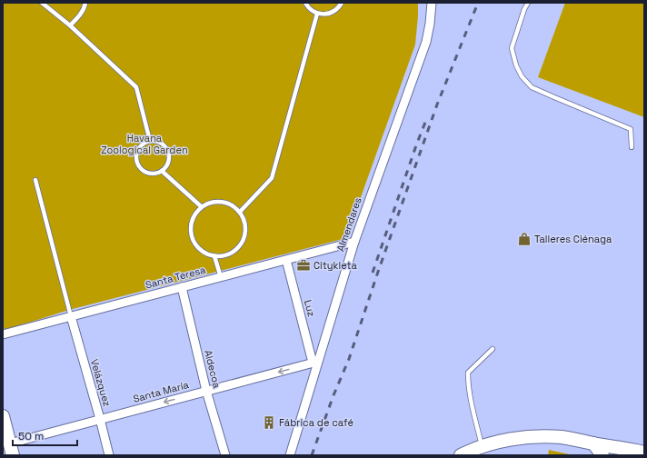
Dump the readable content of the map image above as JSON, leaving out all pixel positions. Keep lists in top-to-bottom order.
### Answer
{
  "streets": {
    "street": [
      "Almendares",
      "Santa Teresa",
      "Luz",
      "Aldecoa",
      "Velázquez",
      "Santa María"
    ]
  },
  "crossings": [
    ["Almendares", "Santa Teresa"],
    ["Almendares", "Luz"],
    ["Almendares", "Santa María"],
    ["Santa Teresa", "Luz"],
    ["Santa Teresa", "Aldecoa"],
    ["Santa Teresa", "Velázquez"],
    ["Luz", "Santa María"],
    ["Aldecoa", "Santa María"],
    ["Velázquez", "Santa María"]
  ],
  "one_way": ["Santa María"],
  "parks": ["Havana Zoological Garden"],
  "places": {
    "shop": ["Talleres Ciénaga"],
    "office": ["Citykleta"],
    "building": ["Fábrica de café"]
  },
  "scale_bar": "50 m"
}
